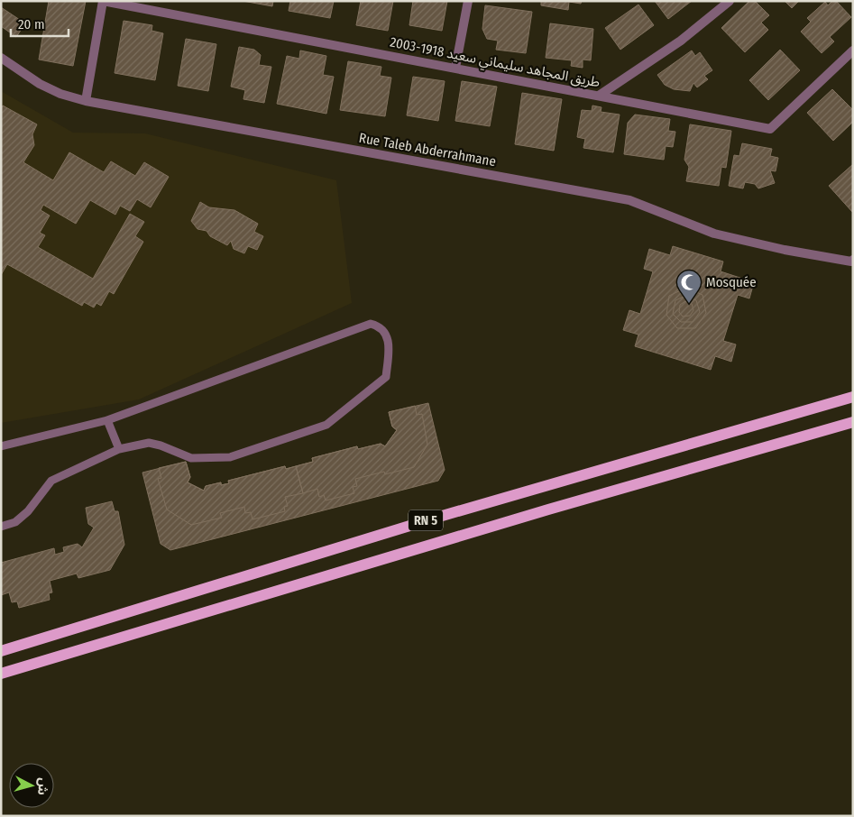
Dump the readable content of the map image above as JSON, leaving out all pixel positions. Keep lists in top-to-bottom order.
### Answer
{
  "streets": {
    "main road": ["RN 5"],
    "street": ["طريق المجاهد سليماني سعيد 1918-2003", "Rue Taleb Abderrahmane"]
  },
  "places": {
    "mosque": ["Mosquée"]
  },
  "scale_bar": "20 m",
  "north": "right"
}
